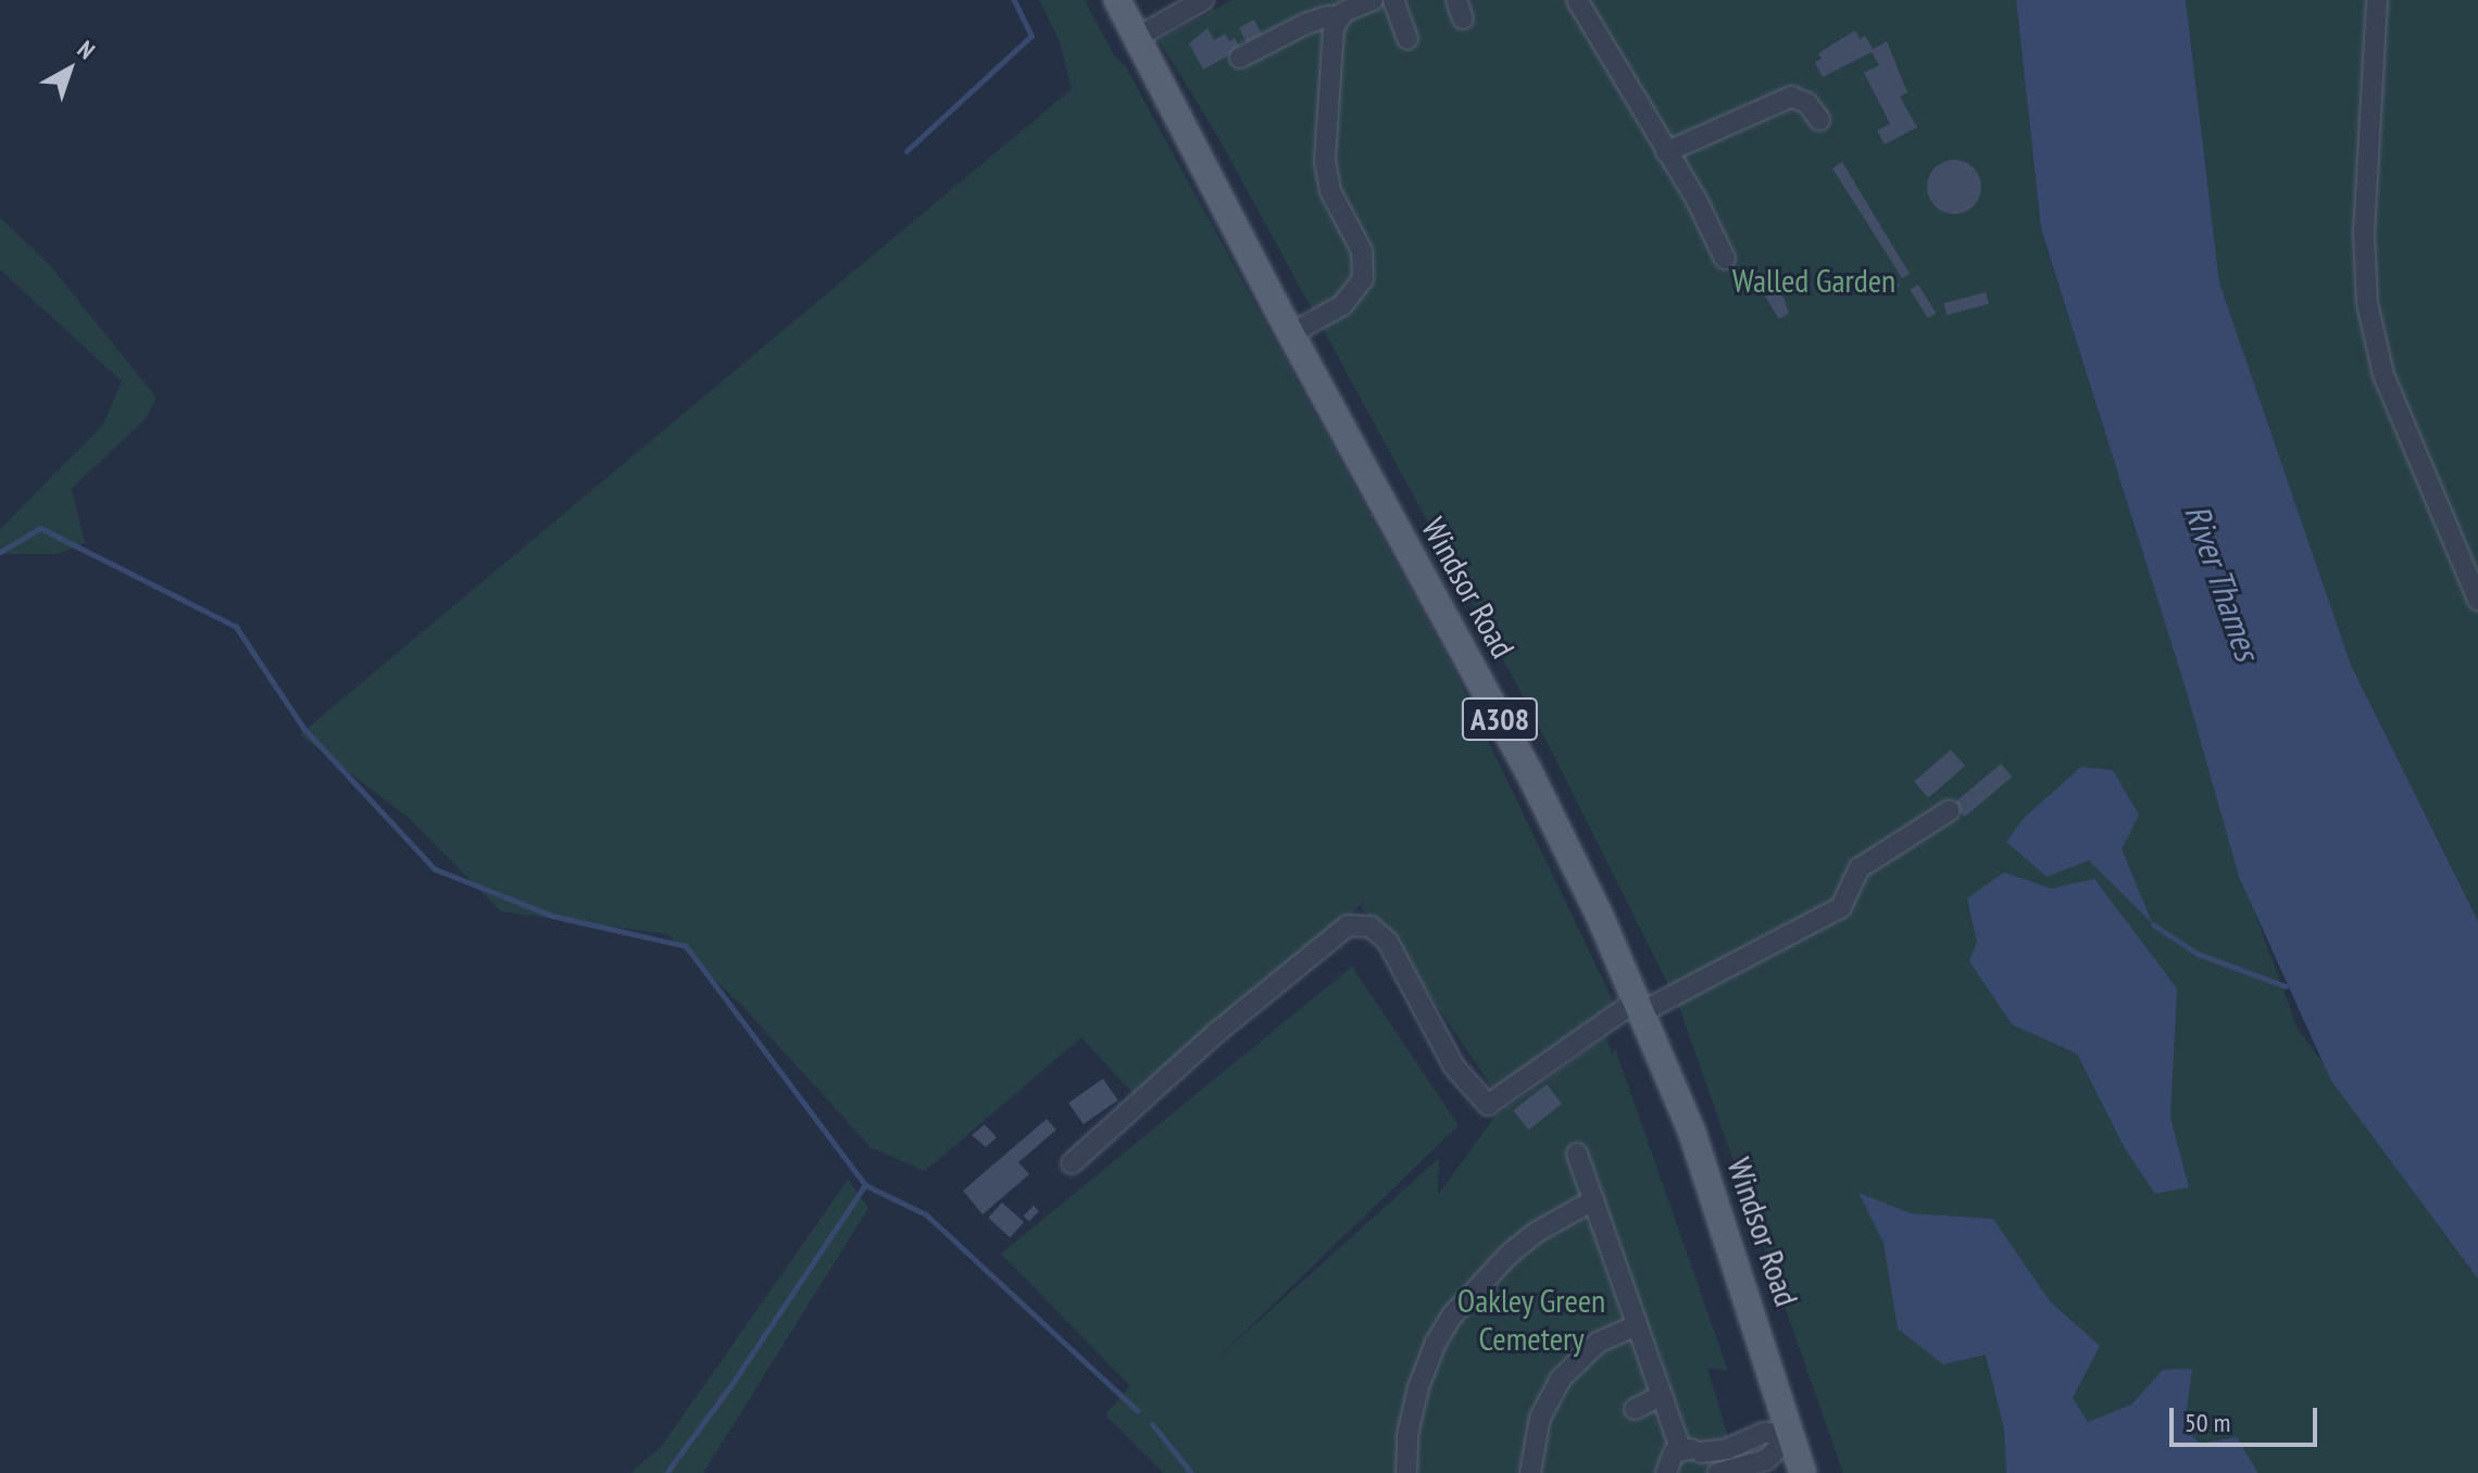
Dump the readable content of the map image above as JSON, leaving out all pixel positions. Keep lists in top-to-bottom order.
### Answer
{
  "streets": {
    "main road": ["Windsor Road", "A308"]
  },
  "water": ["River Thames"],
  "parks": ["Walled Garden", "Oakley Green Cemetery"],
  "scale_bar": "50 m",
  "north": "top right"
}
